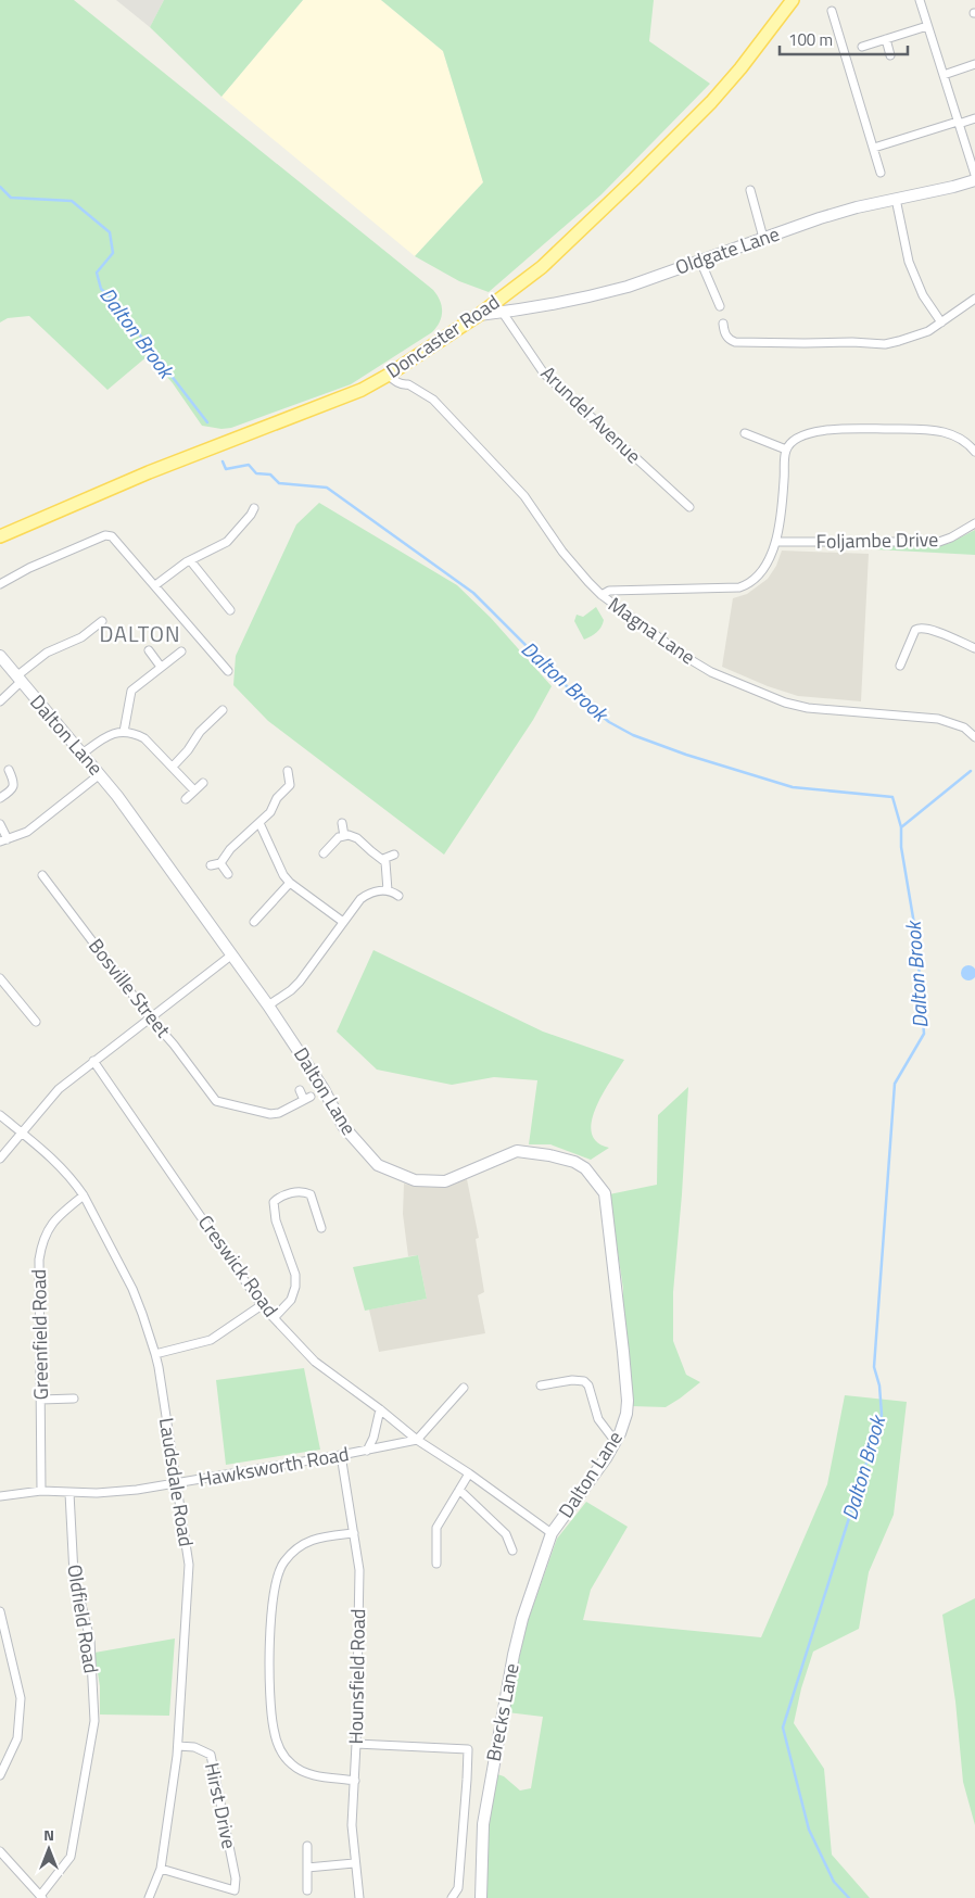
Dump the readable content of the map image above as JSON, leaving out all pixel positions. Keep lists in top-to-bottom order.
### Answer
{
  "streets": {
    "main road": ["Doncaster Road"],
    "street": [
      "Oldgate Lane",
      "Arundel Avenue",
      "Foljambe Drive",
      "Magna Lane",
      "Dalton Lane",
      "Bosville Street",
      "Creswick Road",
      "Greenfield Road",
      "Hawksworth Road",
      "Laudsdale Road",
      "Oldfield Road",
      "Hounsfield Road",
      "Brecks Lane",
      "Hirst Drive"
    ]
  },
  "crossings": [
    ["Oldgate Lane", "Doncaster Road"],
    ["Oldgate Lane", "Arundel Avenue"],
    ["Doncaster Road", "Magna Lane"],
    ["Dalton Lane", "Creswick Road"],
    ["Dalton Lane", "Brecks Lane"],
    ["Creswick Road", "Hawksworth Road"],
    ["Creswick Road", "Brecks Lane"],
    ["Greenfield Road", "Hawksworth Road"],
    ["Greenfield Road", "Laudsdale Road"],
    ["Hawksworth Road", "Laudsdale Road"],
    ["Hawksworth Road", "Oldfield Road"],
    ["Hawksworth Road", "Hounsfield Road"],
    ["Laudsdale Road", "Hirst Drive"],
    ["Hounsfield Road", "Brecks Lane"]
  ],
  "districts": ["DALTON"],
  "water": ["Dalton Brook"],
  "scale_bar": "100 m",
  "north": "top"
}
